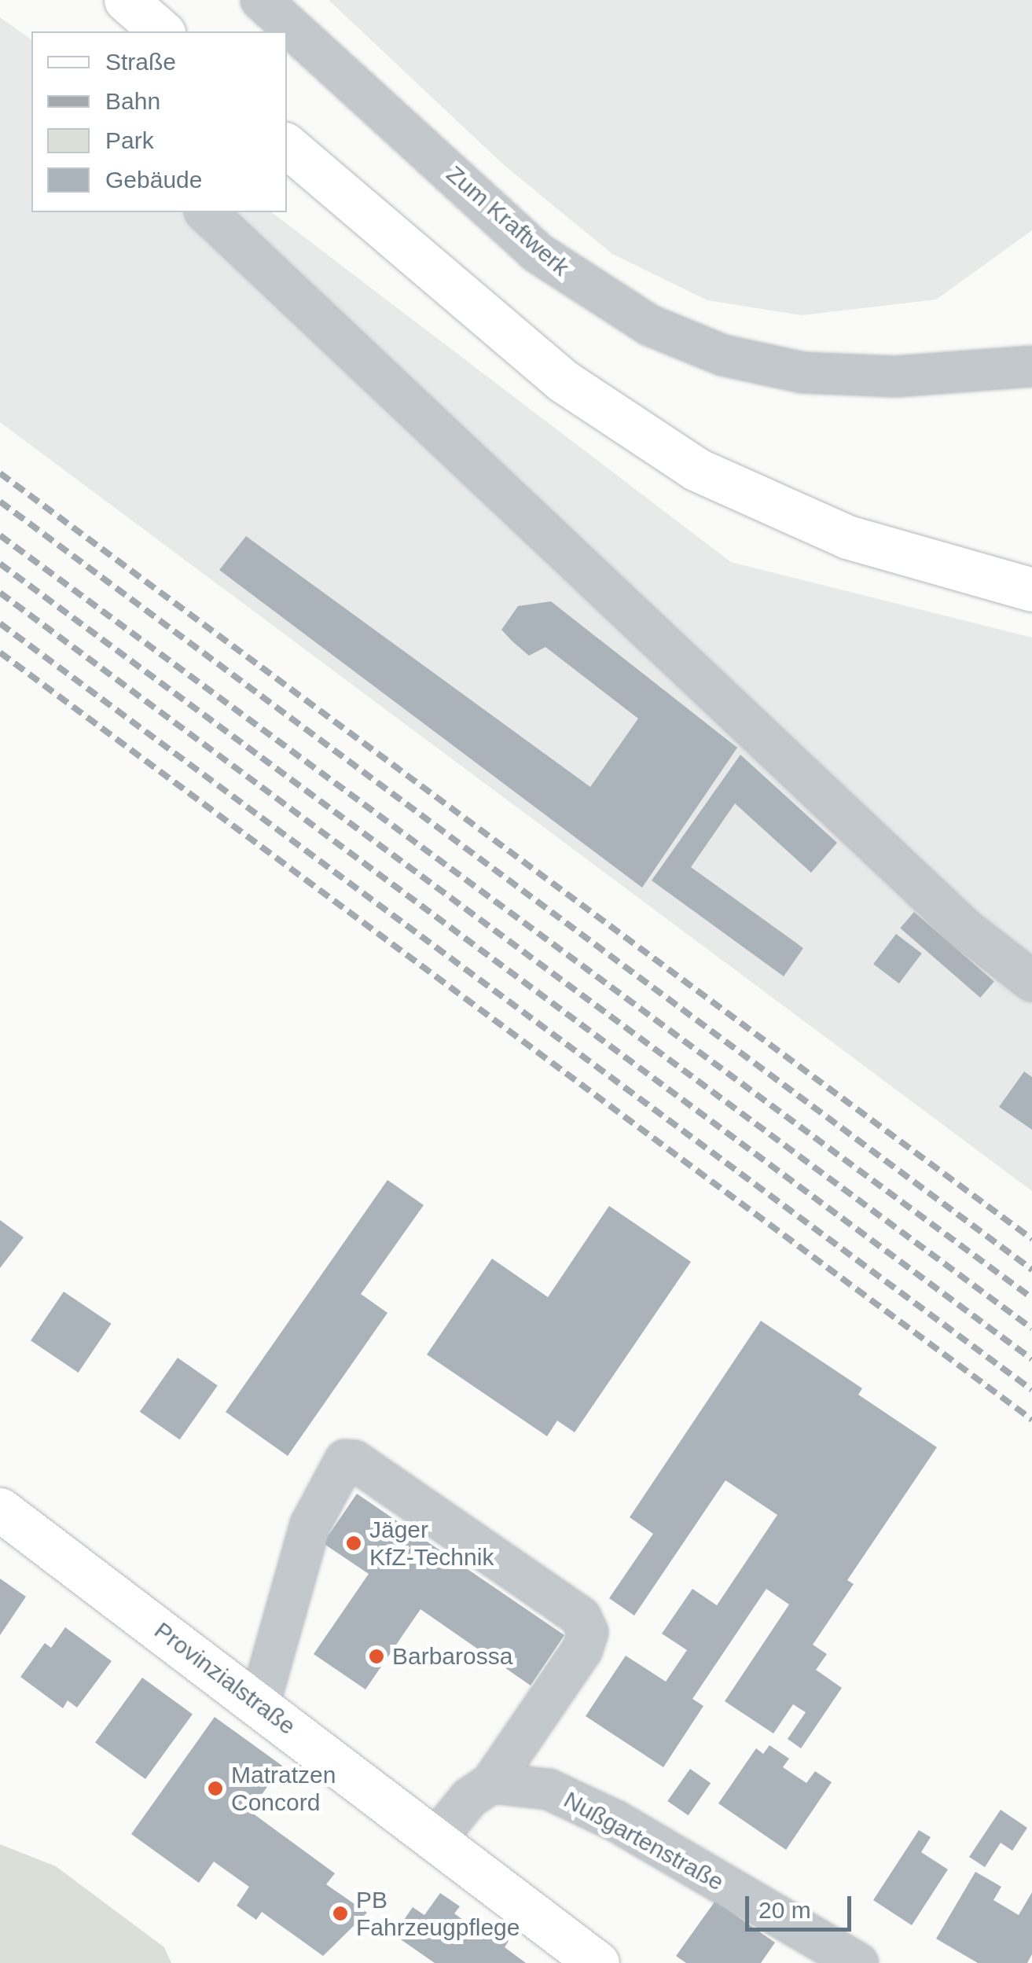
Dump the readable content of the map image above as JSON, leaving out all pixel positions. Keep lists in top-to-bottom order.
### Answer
{
  "streets": {
    "main road": ["Provinzialstraße"],
    "street": ["Zum Kraftwerk", "Nußgartenstraße"]
  },
  "places": [
    "Jäger KfZ-Technik",
    "Barbarossa",
    "Matratzen Concord",
    "PB Fahrzeugpflege"
  ],
  "legend": [
    "Straße",
    "Bahn",
    "Park",
    "Gebäude"
  ],
  "scale_bar": "20 m"
}
